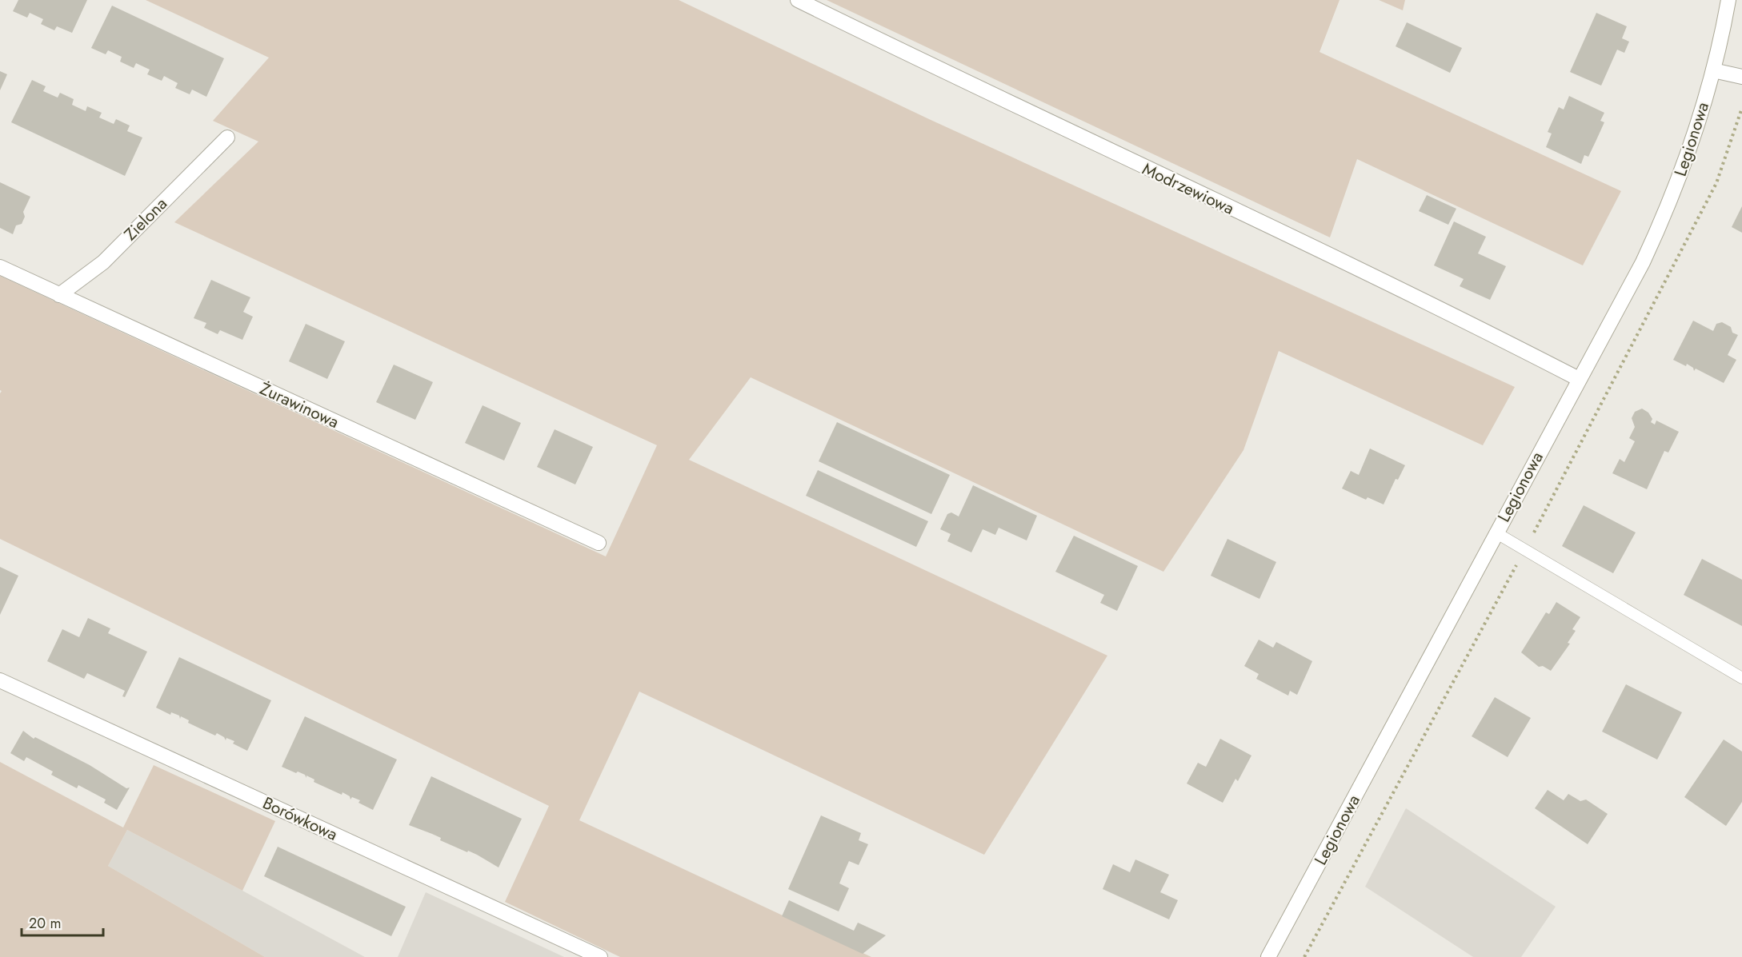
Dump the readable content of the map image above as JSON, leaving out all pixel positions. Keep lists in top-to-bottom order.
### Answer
{
  "streets": {
    "street": [
      "Legionowa",
      "Modrzewiowa",
      "Zielona",
      "Żurawinowa",
      "Borówkowa"
    ]
  },
  "crossings": [
    ["Legionowa", "Modrzewiowa"],
    ["Zielona", "Żurawinowa"]
  ],
  "scale_bar": "20 m"
}
